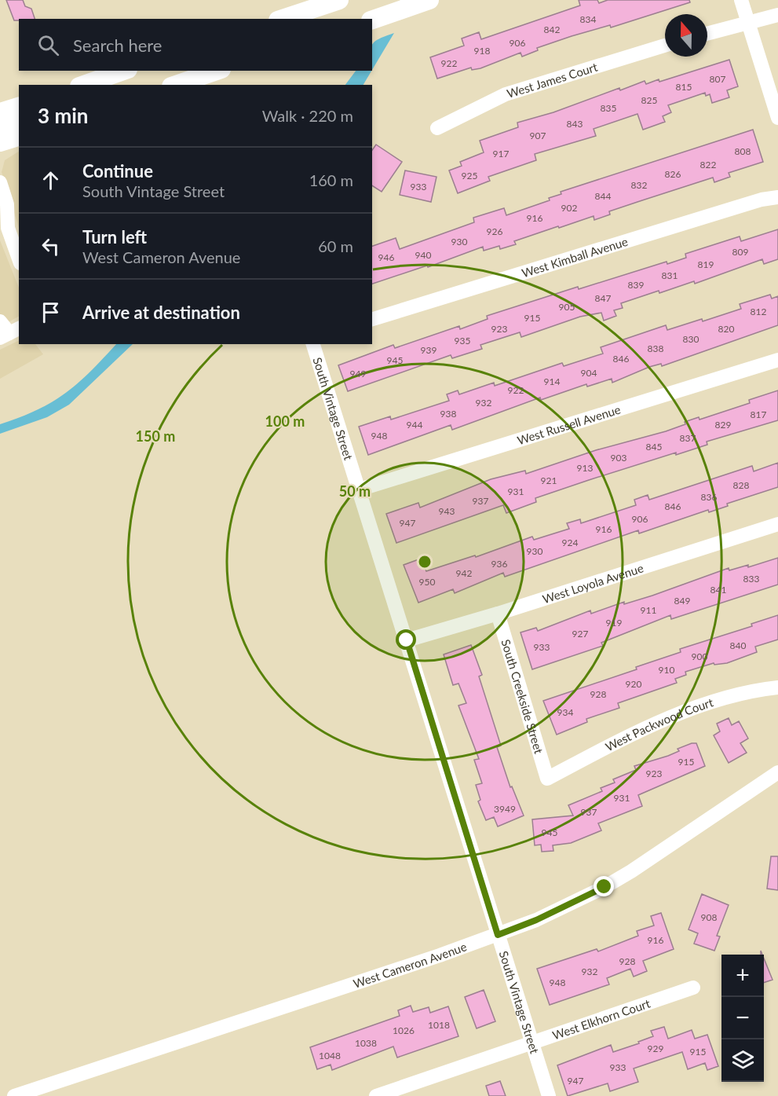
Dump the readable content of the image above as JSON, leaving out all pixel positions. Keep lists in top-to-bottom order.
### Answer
{
  "streets": {
    "street": [
      "West James Court",
      "West Kimball Avenue",
      "South Vintage Street",
      "West Russell Avenue",
      "West Loyola Avenue",
      "South Creekside Street",
      "West Packwood Court",
      "West Cameron Avenue",
      "West Elkhorn Court"
    ]
  },
  "crossings": [
    ["South Vintage Street", "West Russell Avenue"],
    ["South Vintage Street", "West Loyola Avenue"],
    ["South Vintage Street", "West Cameron Avenue"],
    ["South Vintage Street", "West Elkhorn Court"],
    ["West Loyola Avenue", "South Creekside Street"],
    ["South Creekside Street", "West Packwood Court"]
  ],
  "house_numbers": [
    "834",
    "842",
    "906",
    "918",
    "922",
    "807",
    "815",
    "825",
    "835",
    "843",
    "907",
    "808",
    "917",
    "822",
    "826",
    "925",
    "832",
    "933",
    "844",
    "902",
    "916",
    "926",
    "930",
    "809",
    "940",
    "946",
    "819",
    "831",
    "839",
    "847",
    "905",
    "812",
    "915",
    "923",
    "820",
    "830",
    "935",
    "838",
    "939",
    "846",
    "945",
    "904",
    "949",
    "914",
    "922",
    "932",
    "938",
    "817",
    "944",
    "829",
    "948",
    "837",
    "845",
    "903",
    "913",
    "921",
    "828",
    "931",
    "836",
    "937",
    "846",
    "943",
    "906",
    "947",
    "916",
    "924",
    "930",
    "936",
    "942",
    "833",
    "950",
    "841",
    "849",
    "911",
    "919",
    "927",
    "840",
    "933",
    "900",
    "910",
    "920",
    "928",
    "934",
    "915",
    "923",
    "931",
    "3949",
    "937",
    "945",
    "908",
    "916",
    "928",
    "932",
    "948",
    "1018",
    "1026",
    "1038",
    "929",
    "915",
    "1048",
    "933",
    "947"
  ],
  "north": "top",
  "page": {
    "search": "Search here",
    "heading": ["3 min", "Walk · 220 m"],
    "list": [
      ["Continue", "South Vintage Street", "160 m"],
      ["Turn left", "West Cameron Avenue", "60 m"],
      "Arrive at destination"
    ],
    "map_buttons": ["+", "−"]
  },
  "rings": ["100 m", "150 m", "50 m"]
}
